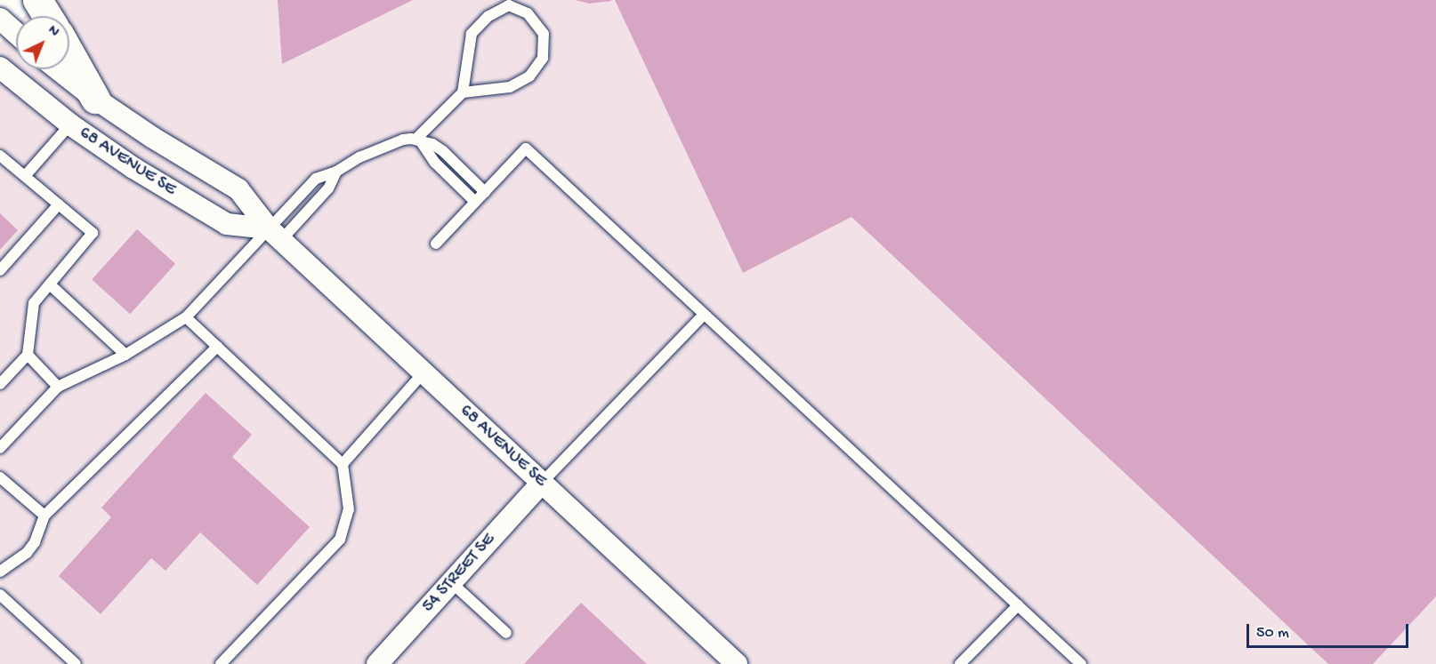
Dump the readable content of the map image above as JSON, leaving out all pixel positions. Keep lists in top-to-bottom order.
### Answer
{
  "streets": {
    "street": ["68 AVENUE SE", "54 STREET SE"]
  },
  "crossings": [
    ["68 AVENUE SE", "54 STREET SE"]
  ],
  "scale_bar": "50 m",
  "north": "top right"
}
